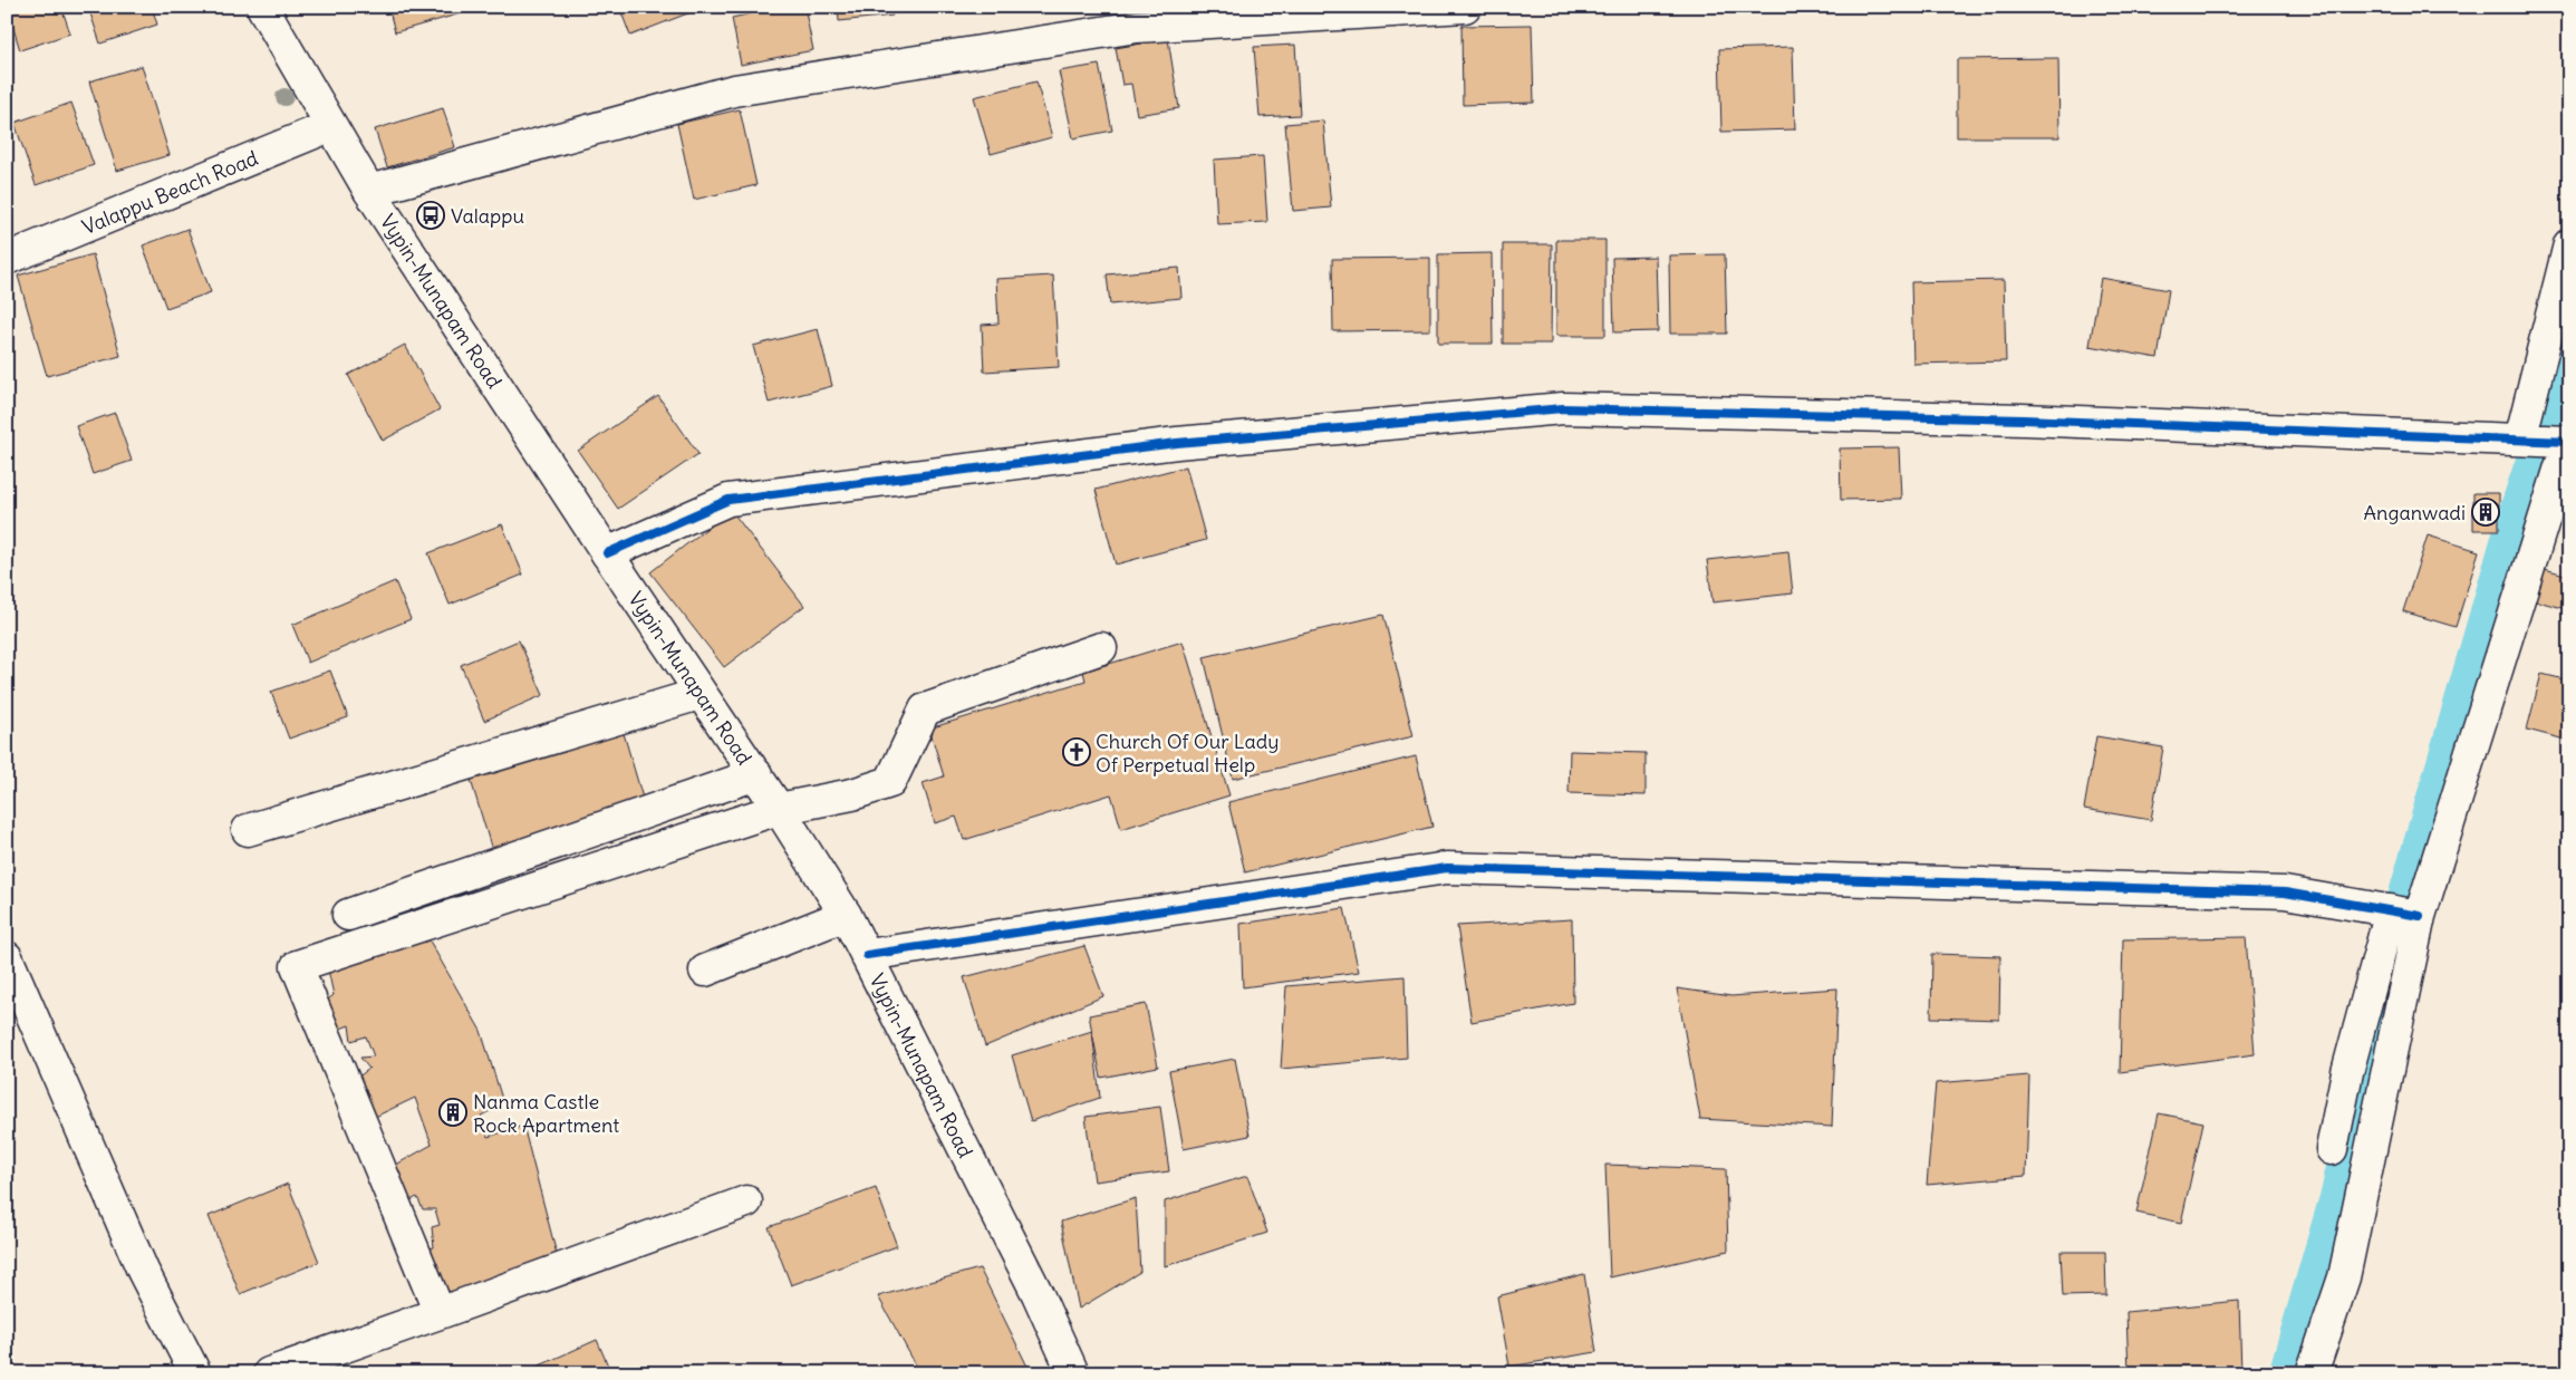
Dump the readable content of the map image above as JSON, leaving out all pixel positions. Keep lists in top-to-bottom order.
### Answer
{
  "streets": {
    "street": ["Valappu Beach Road", "Vypin-Munapam Road"]
  },
  "crossings": [
    ["Valappu Beach Road", "Vypin-Munapam Road"]
  ],
  "places": {
    "bus stop": ["Valappu"],
    "building": ["Anganwadi", "Nanma Castle Rock Apartment"],
    "church": ["Church Of Our Lady Of Perpetual Help"]
  }
}
